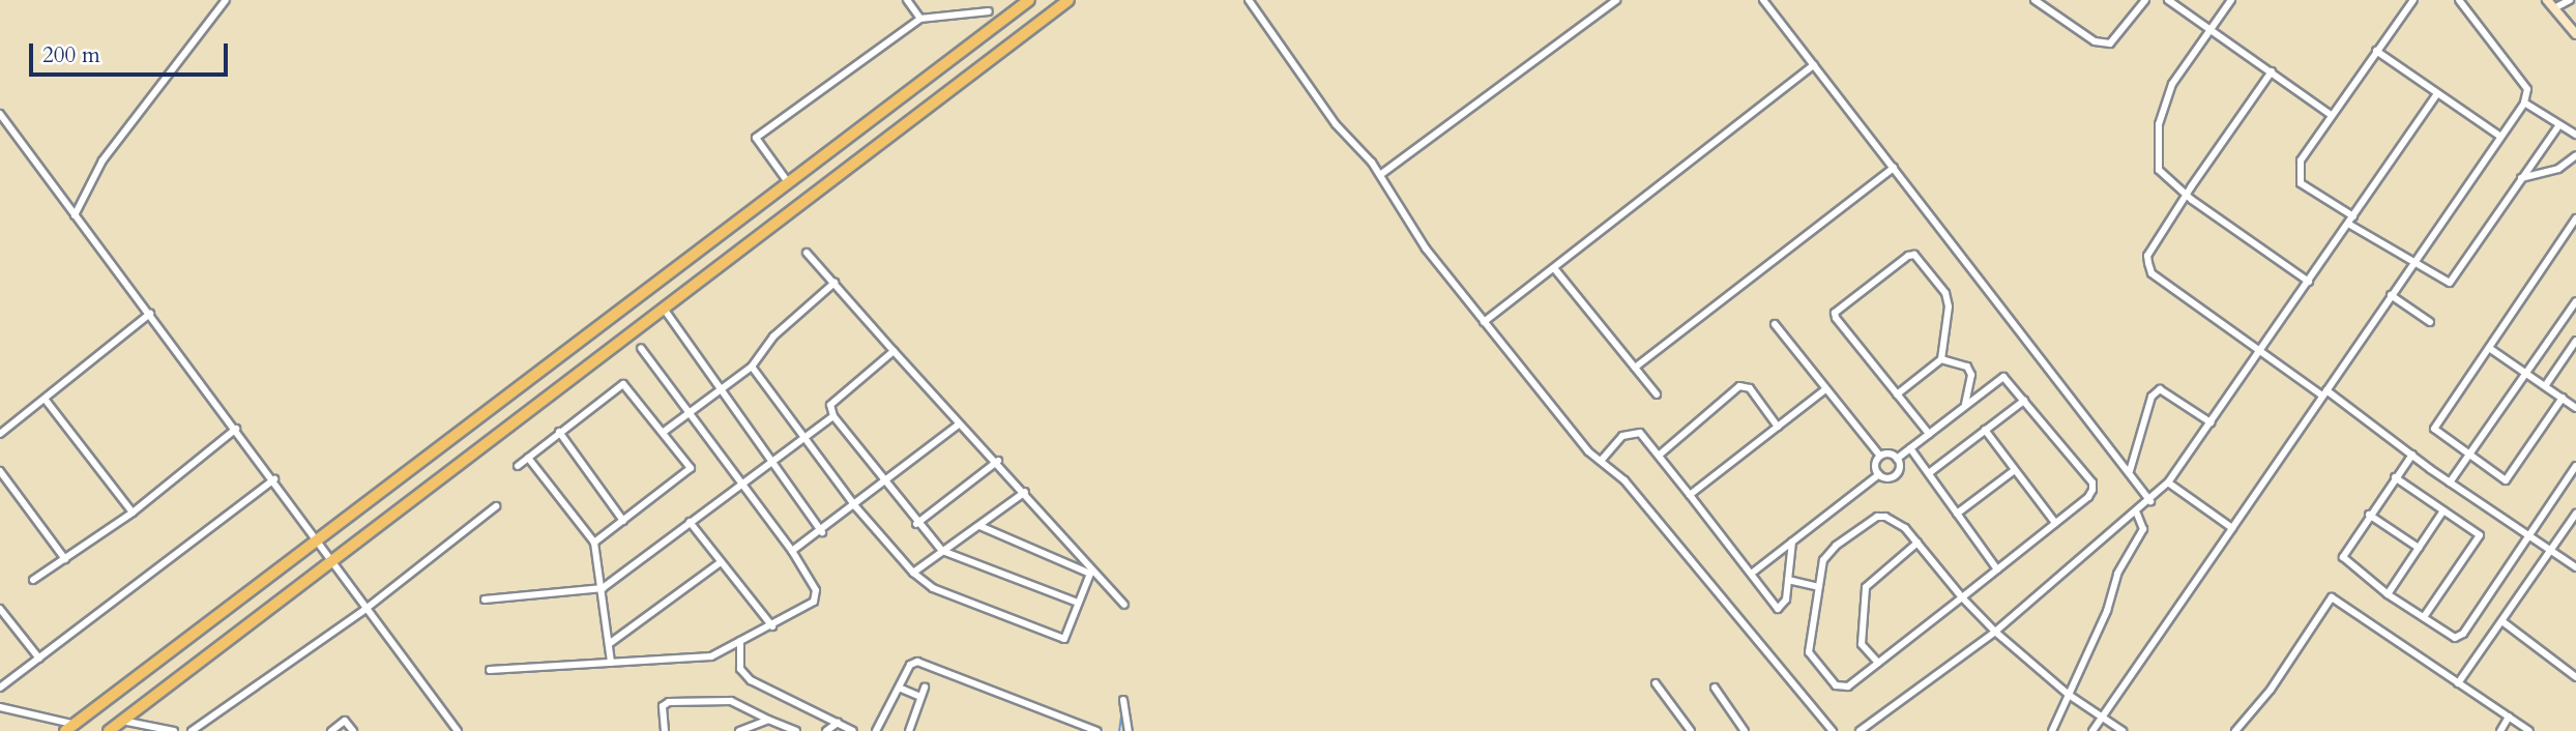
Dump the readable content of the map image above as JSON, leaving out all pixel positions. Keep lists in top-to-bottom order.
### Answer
{
  "scale_bar": "200 m"
}
